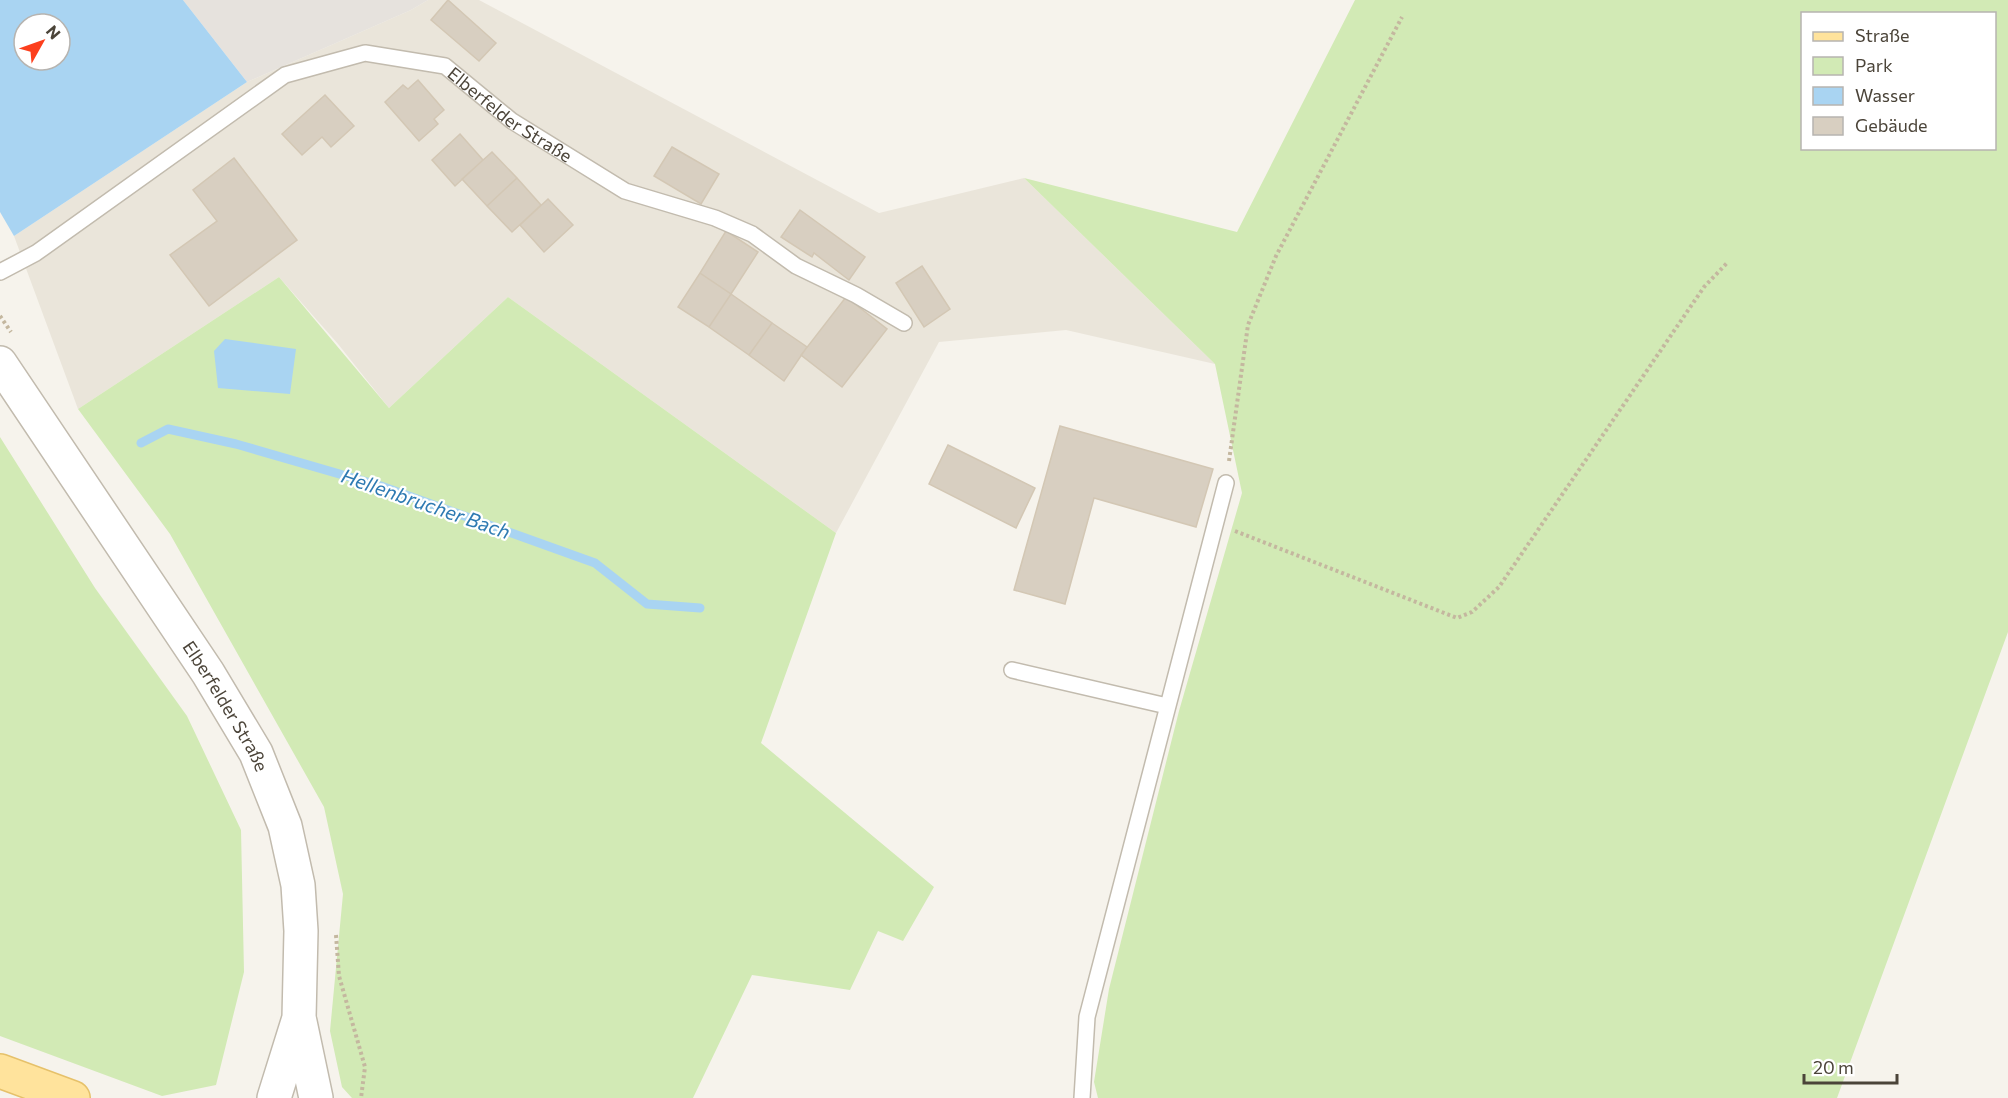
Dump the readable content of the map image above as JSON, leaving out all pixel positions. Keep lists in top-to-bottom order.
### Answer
{
  "streets": {
    "street": ["Elberfelder Straße"]
  },
  "water": ["Hellenbrucher Bach"],
  "legend": [
    "Straße",
    "Park",
    "Wasser",
    "Gebäude"
  ],
  "scale_bar": "20 m",
  "north": "top right"
}
